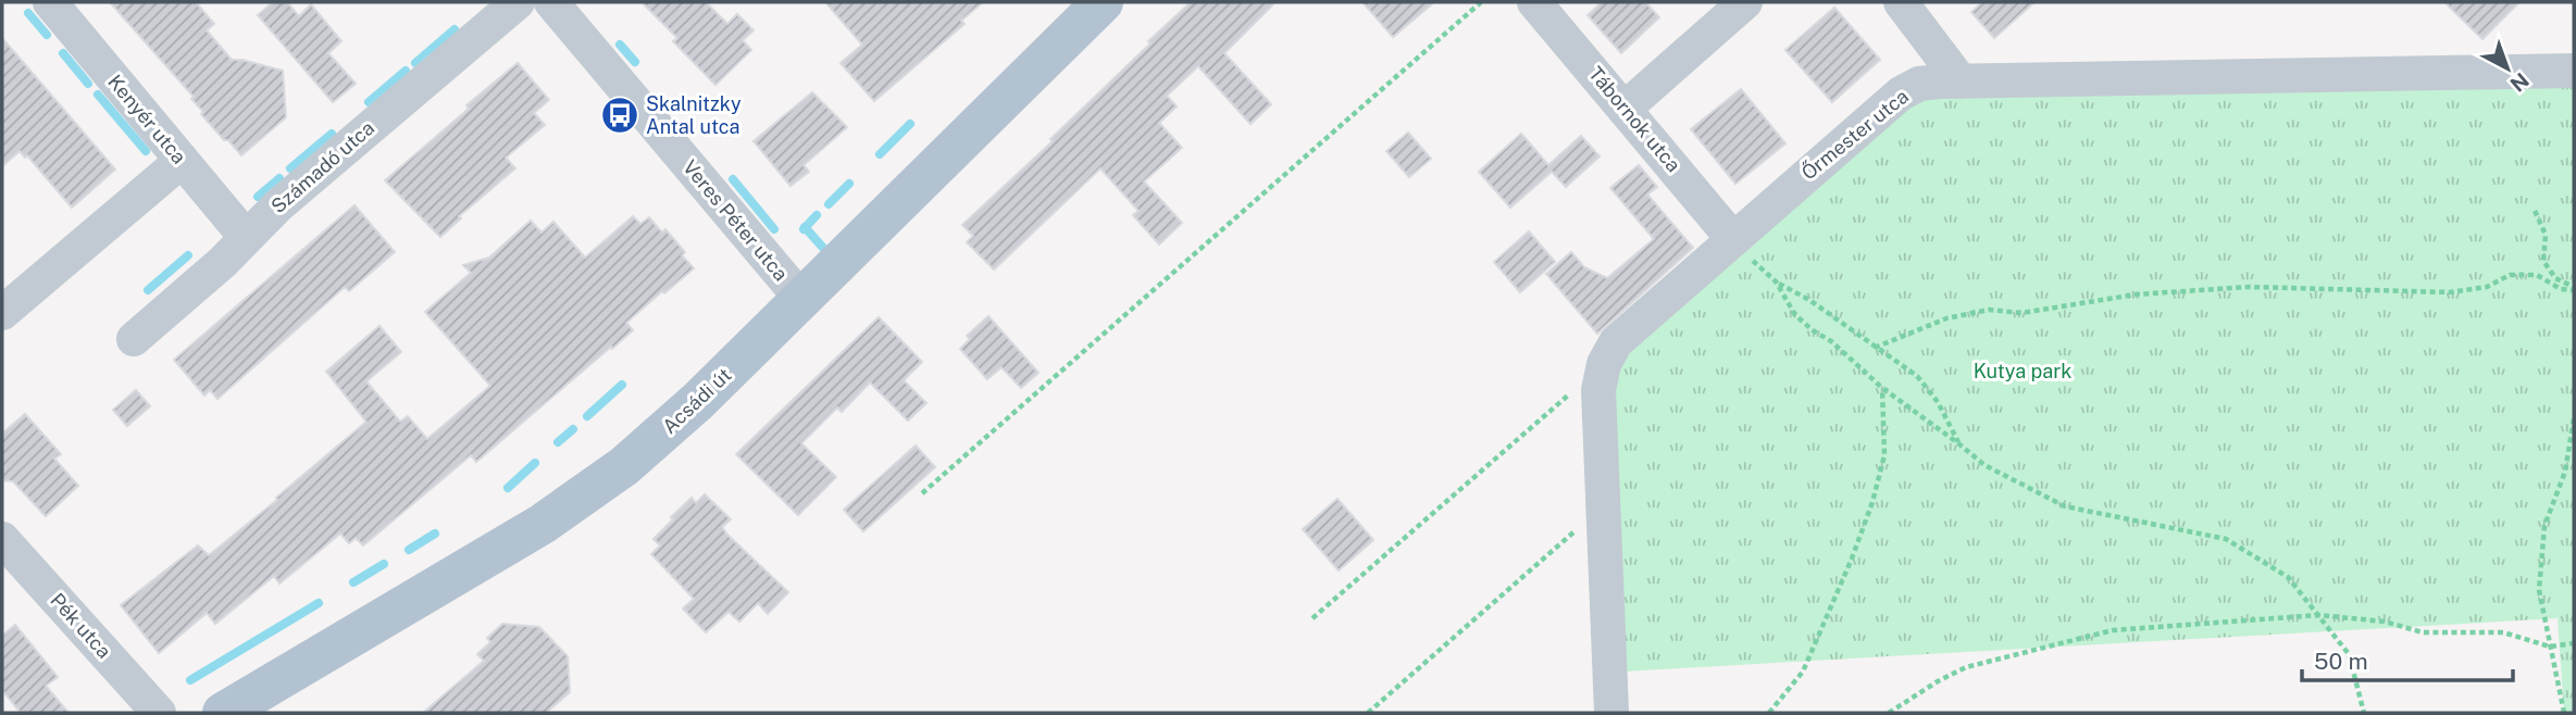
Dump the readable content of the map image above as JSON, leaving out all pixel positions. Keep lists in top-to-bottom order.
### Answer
{
  "streets": {
    "main road": ["Acsádi út"],
    "street": [
      "Kenyér utca",
      "Tábornok utca",
      "Őrmester utca",
      "Számadó utca",
      "Veres Péter utca",
      "Pék utca"
    ]
  },
  "crossings": [
    ["Kenyér utca", "Számadó utca"],
    ["Tábornok utca", "Őrmester utca"],
    ["Veres Péter utca", "Acsádi út"]
  ],
  "parks": ["Kutya park"],
  "places": {
    "bus stop": ["Skalnitzky Antal utca"]
  },
  "scale_bar": "50 m",
  "north": "bottom right"
}
